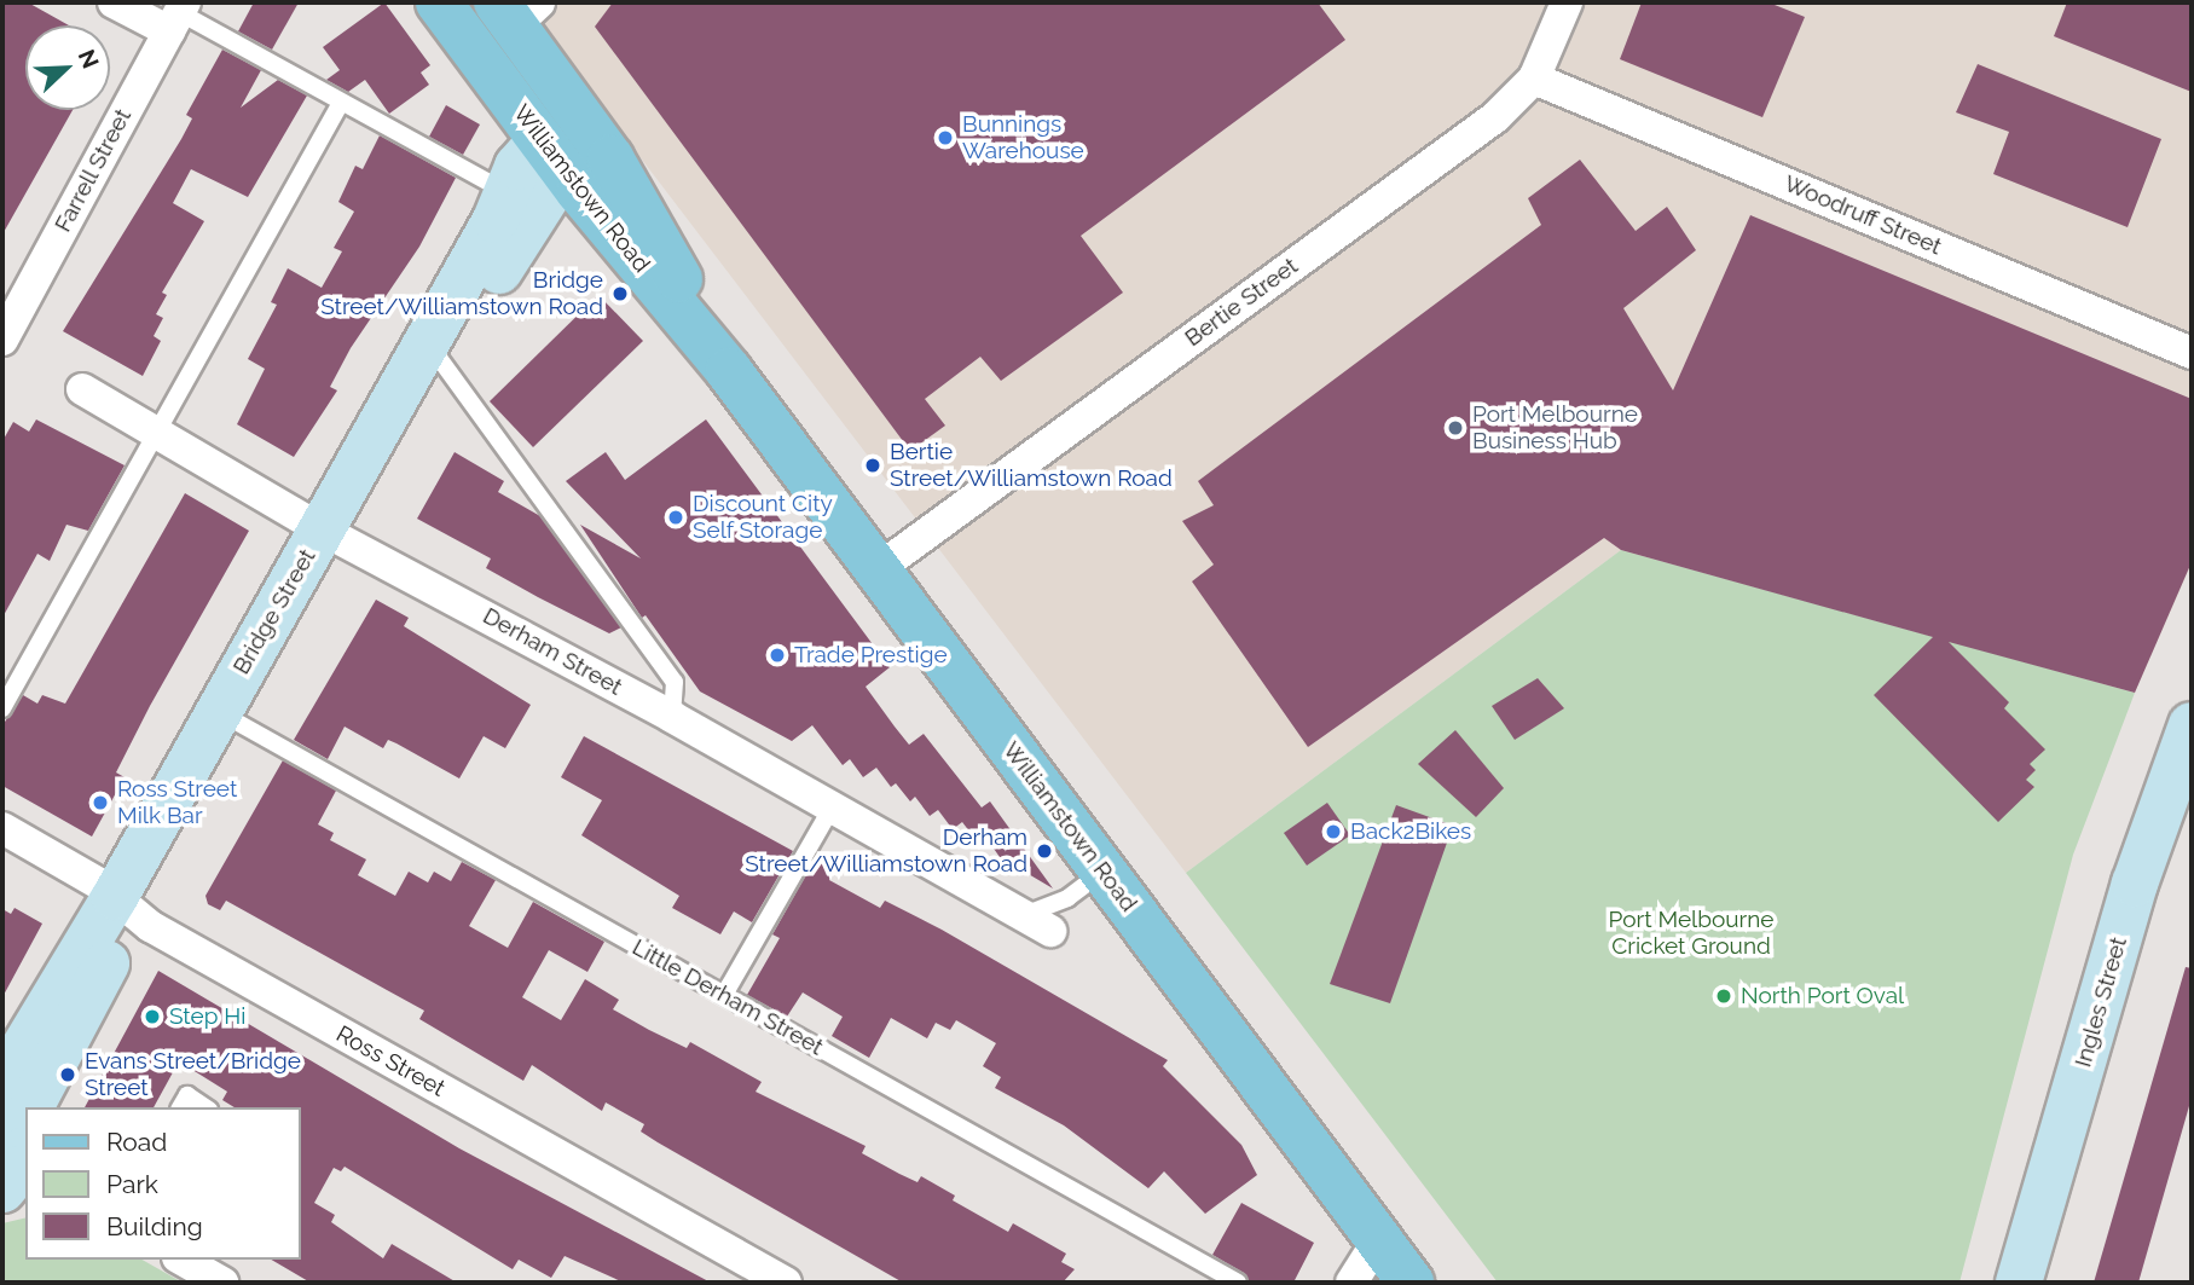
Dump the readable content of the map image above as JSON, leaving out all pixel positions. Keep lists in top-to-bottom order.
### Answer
{
  "streets": {
    "main road": ["Williamstown Road"],
    "street": [
      "Farrell Street",
      "Woodruff Street",
      "Bertie Street",
      "Bridge Street",
      "Derham Street",
      "Ingles Street",
      "Ross Street"
    ],
    "lane": ["Little Derham Street"]
  },
  "crossings": [
    ["Williamstown Road", "Bertie Street"],
    ["Williamstown Road", "Bridge Street"],
    ["Williamstown Road", "Derham Street"],
    ["Woodruff Street", "Bertie Street"],
    ["Bridge Street", "Derham Street"],
    ["Bridge Street", "Little Derham Street"],
    ["Bridge Street", "Ross Street"]
  ],
  "parks": ["Port Melbourne Cricket Ground"],
  "places": [
    "Bunnings Warehouse",
    "Bridge Street/Williamstown Road",
    "Port Melbourne Business Hub",
    "Bertie Street/Williamstown Road",
    "Discount City Self Storage",
    "Trade Prestige",
    "Ross Street Milk Bar",
    "Back2Bikes",
    "Derham Street/Williamstown Road",
    "North Port Oval",
    "Step Hi",
    "Evans Street/Bridge Street"
  ],
  "legend": ["Road", "Park", "Building"],
  "north": "top right"
}
